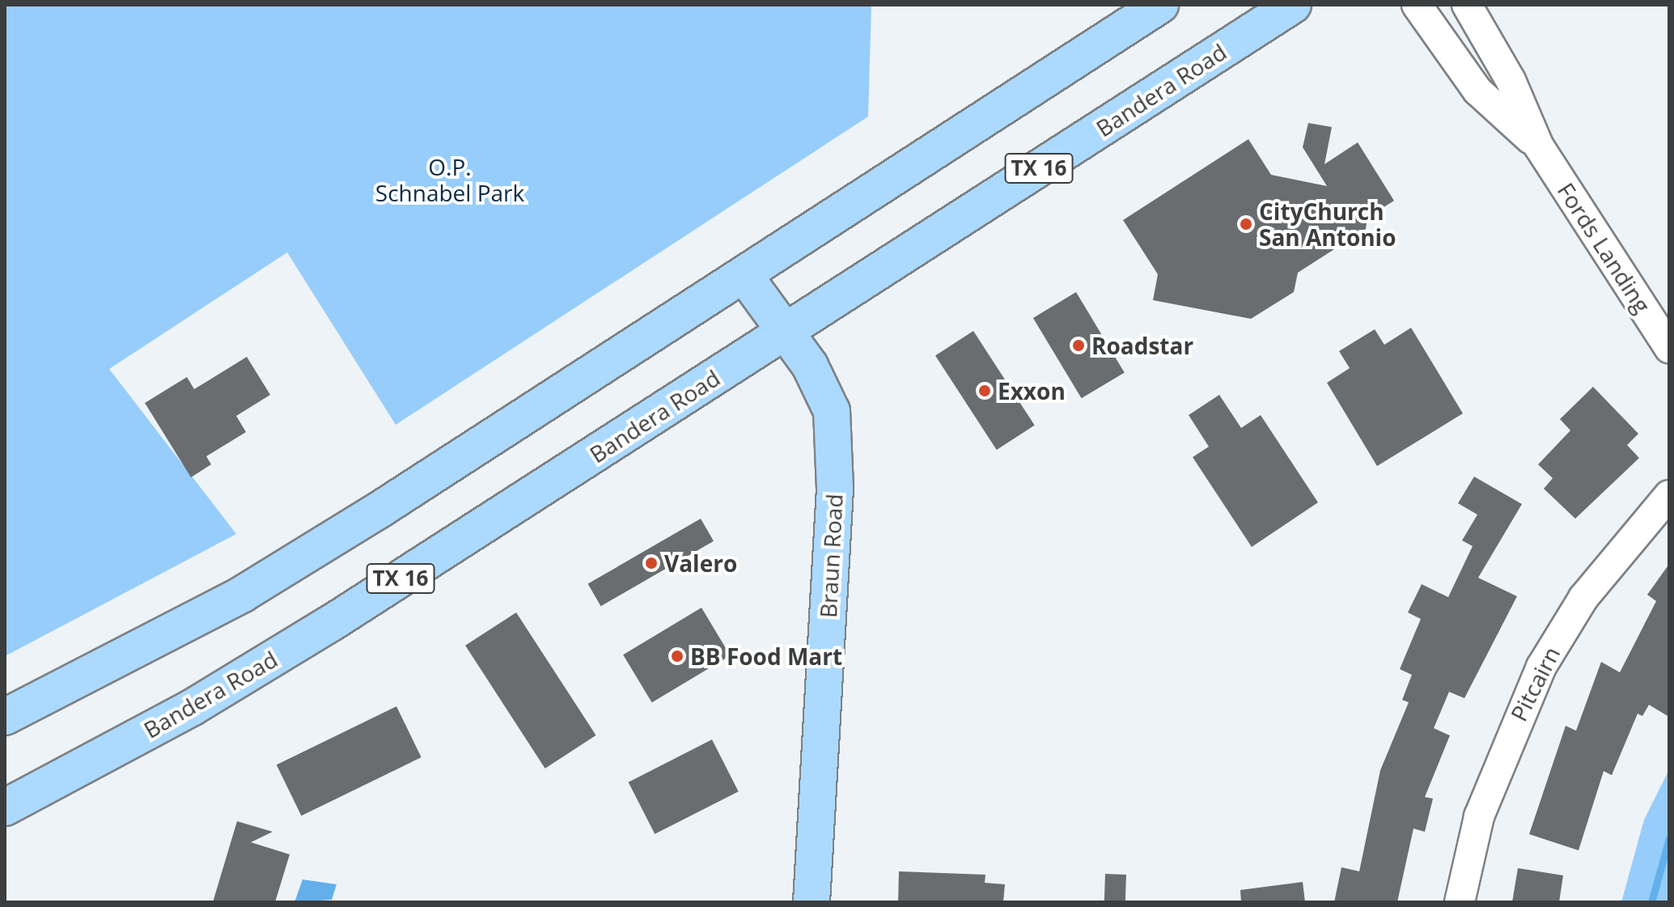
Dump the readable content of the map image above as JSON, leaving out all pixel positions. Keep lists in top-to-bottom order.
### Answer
{
  "streets": {
    "main road": ["Bandera Road", "TX 16", "Braun Road"],
    "street": ["Fords Landing", "Pitcairn"]
  },
  "crossings": [
    ["Bandera Road", "Braun Road"]
  ],
  "parks": ["O.P. Schnabel Park"],
  "places": [
    "CityChurch San Antonio",
    "Roadstar",
    "Exxon",
    "Valero",
    "BB Food Mart"
  ]
}
